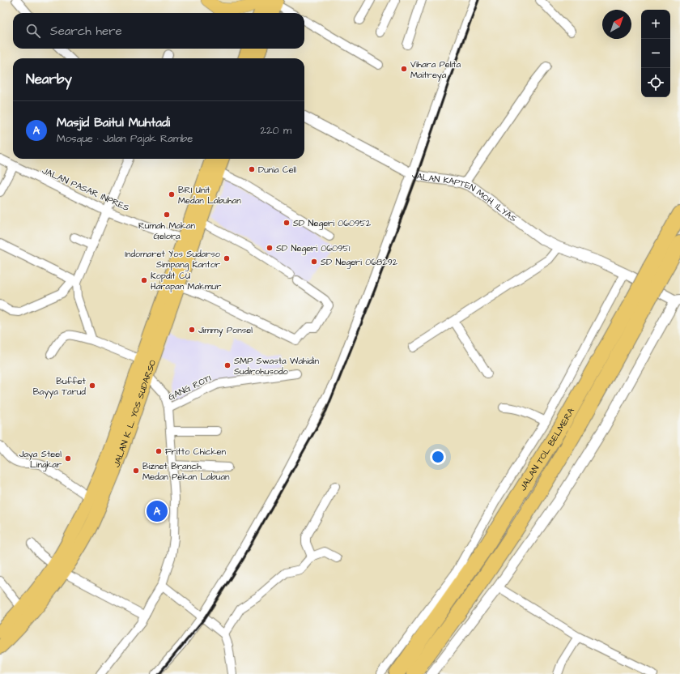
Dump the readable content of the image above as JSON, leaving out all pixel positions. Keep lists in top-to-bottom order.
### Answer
{
  "streets": {
    "highway": ["JALAN K. L. YOS SUDARSO", "JALAN TOL BELMERA"],
    "street": ["JALAN PASAR INPRES", "JALAN KAPTEN MOH. ILYAS", "GANG ROTI"]
  },
  "crossings": [
    ["JALAN PASAR INPRES", "JALAN K. L. YOS SUDARSO"]
  ],
  "places": [
    "Vihara Pelita Maitreya",
    "Dunia Cell",
    "BRI Unit Medan Labuhan",
    "Rumah Makan Gelora",
    "SD Negeri 060952",
    "SD Negeri 060951",
    "Indomaret Yos Sudarso Simpang Kantor",
    "SD Negeri 068292",
    "Kopdit CU Harapan Makmur",
    "Jimmy Ponsel",
    "SMP Swasta Wahidin Sudirohusodo",
    "Buffet Bayya Tarud",
    "Fritto Chicken",
    "Jaya Steel Lingkar",
    "Biznet Branch Medan Pekan Labuan"
  ],
  "north": "top right",
  "page": {
    "map_buttons": ["+", "−"],
    "search": "Search here",
    "heading": "Nearby",
    "list": [
      {
        "mark": "A",
        "name": "Masjid Baitul Muhtadi",
        "note": "Mosque · Jalan Pajak Rambe",
        "value": "220 m"
      }
    ],
    "pins": "A"
  }
}
